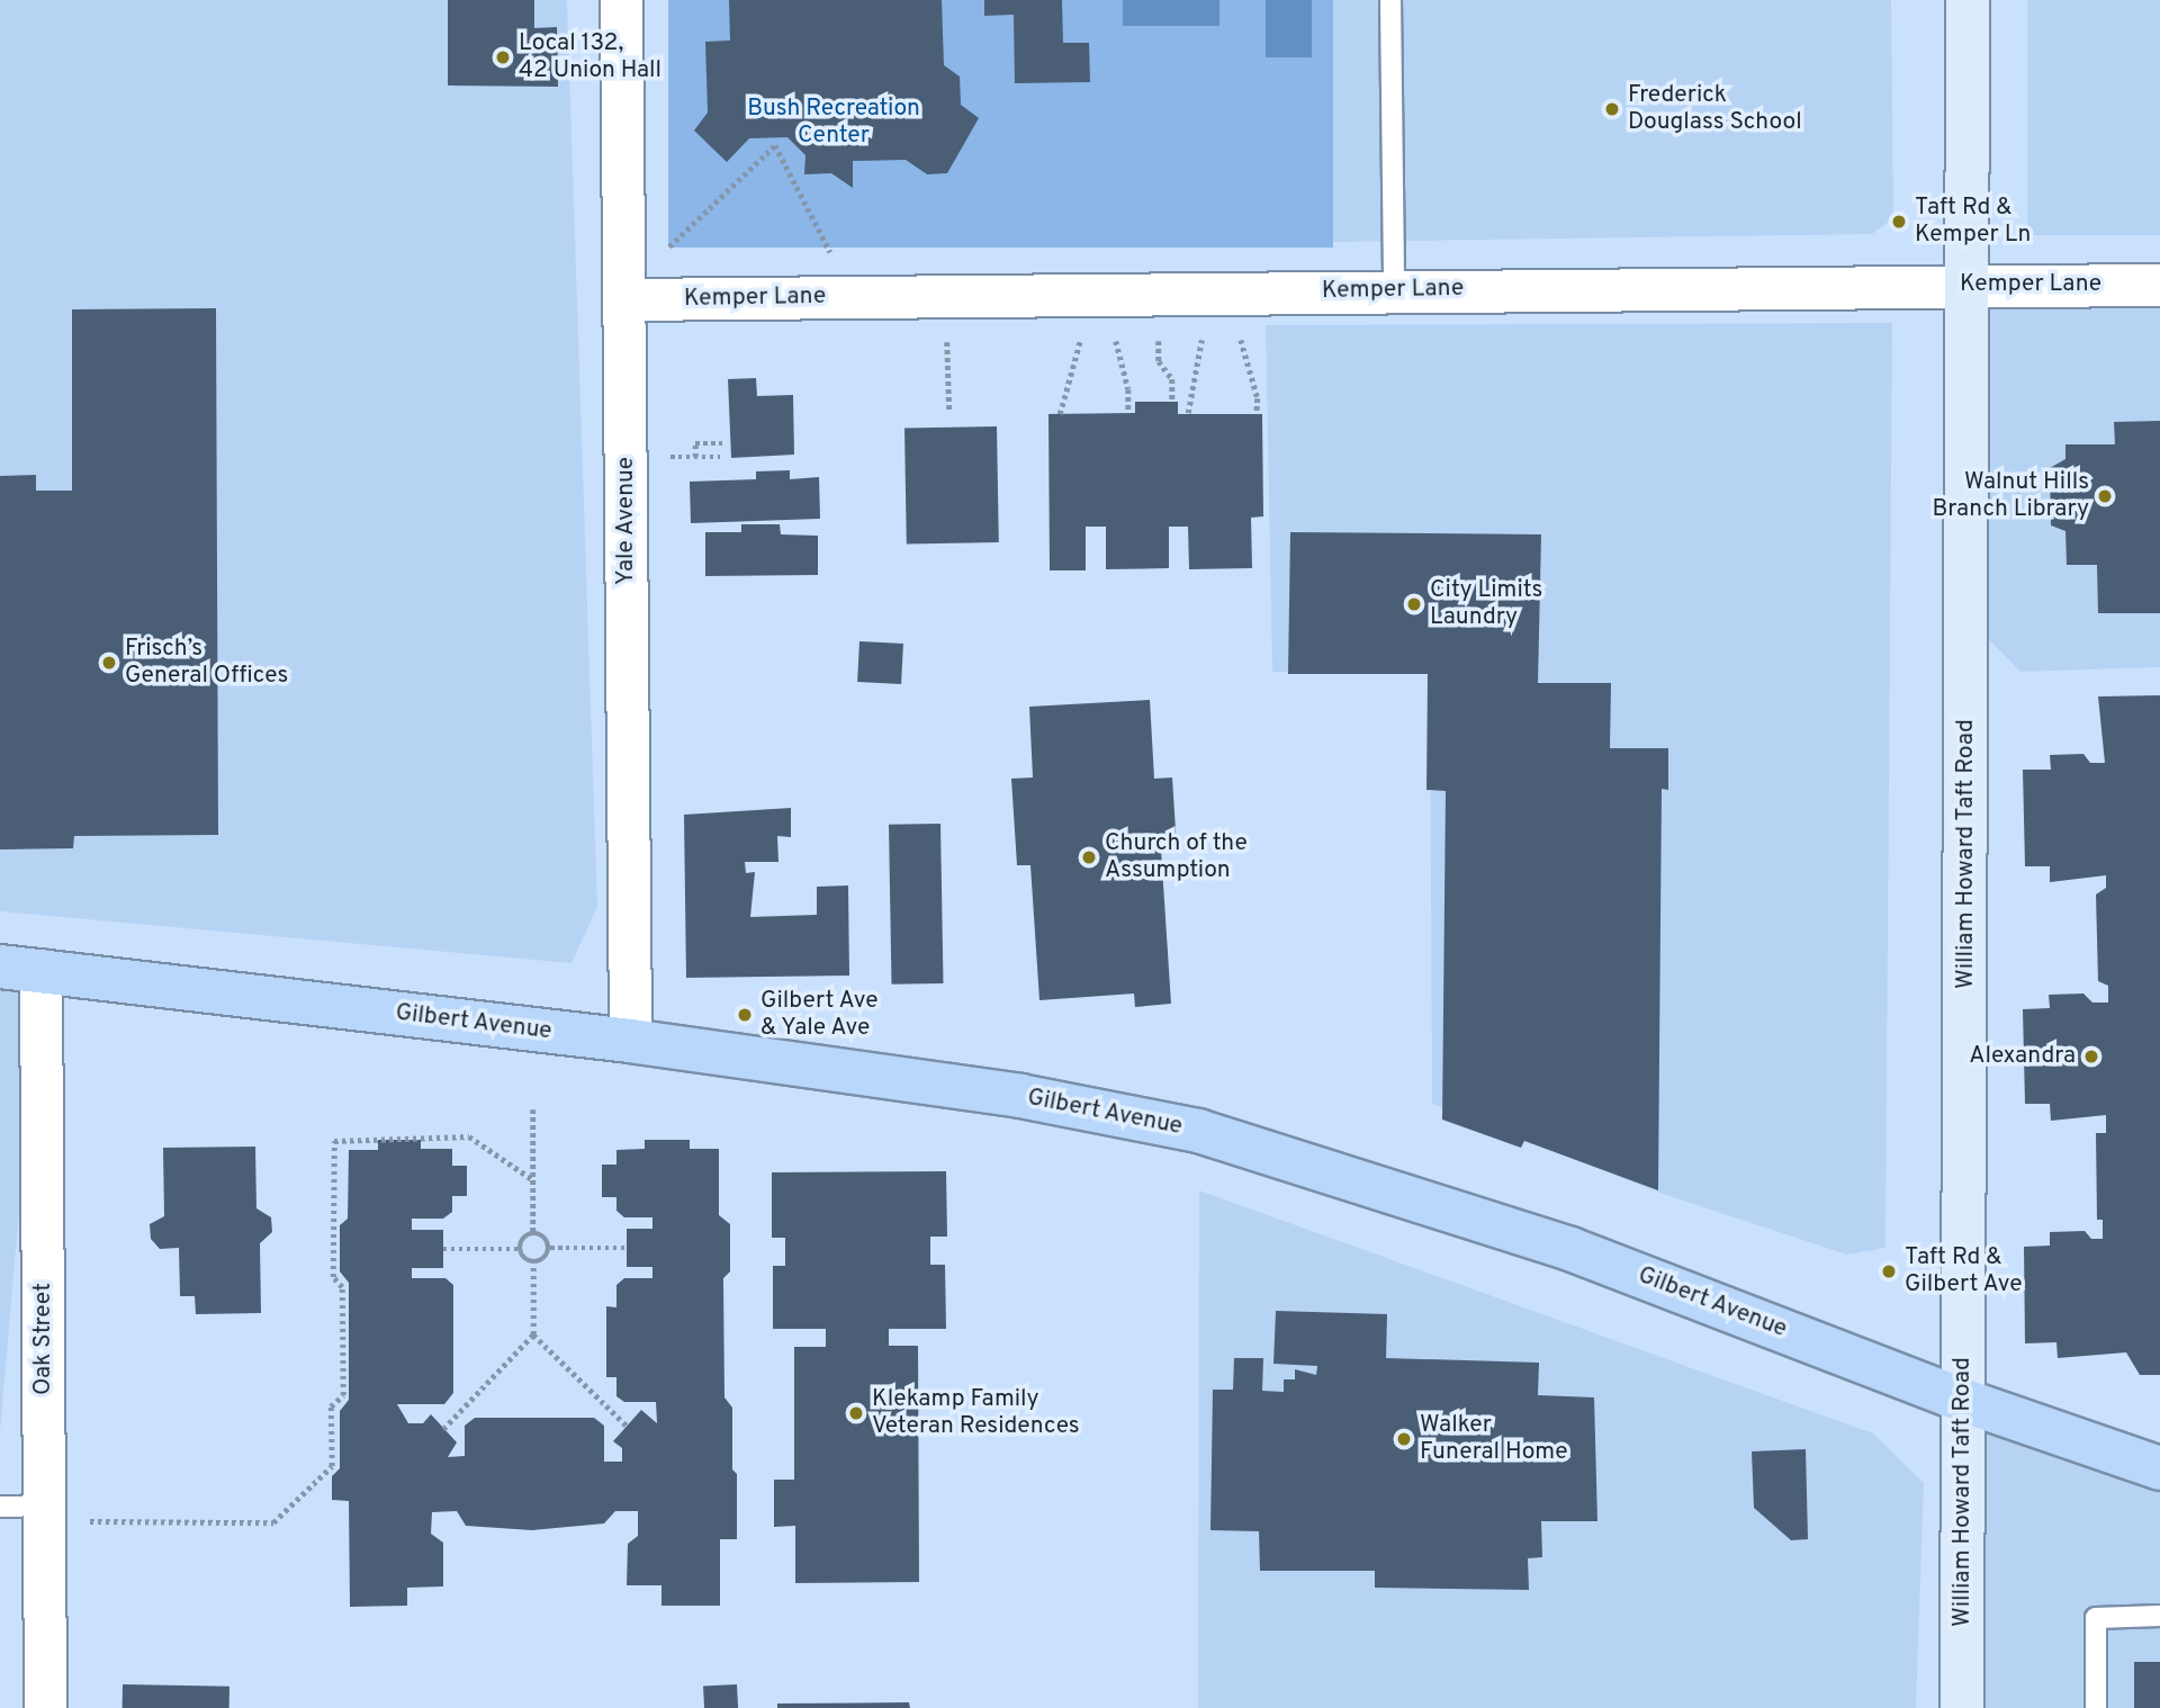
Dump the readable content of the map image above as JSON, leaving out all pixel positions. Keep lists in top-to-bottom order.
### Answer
{
  "streets": {
    "main road": ["Gilbert Avenue"],
    "street": [
      "Kemper Lane",
      "Yale Avenue",
      "William Howard Taft Road",
      "Oak Street"
    ]
  },
  "crossings": [
    ["Kemper Lane", "Yale Avenue"],
    ["Kemper Lane", "William Howard Taft Road"],
    ["Yale Avenue", "Gilbert Avenue"],
    ["William Howard Taft Road", "Gilbert Avenue"],
    ["Gilbert Avenue", "Oak Street"]
  ],
  "parks": ["Bush Recreation Center"],
  "places": [
    "Local 132, 42 Union Hall",
    "Frederick Douglass School",
    "Taft Rd & Kemper Ln",
    "Walnut Hills Branch Library",
    "City Limits Laundry",
    "Frisch’s General Offices",
    "Church of the Assumption",
    "Gilbert Ave & Yale Ave",
    "Alexandra",
    "Taft Rd & Gilbert Ave",
    "Klekamp Family Veteran Residences",
    "Walker Funeral Home"
  ]
}
